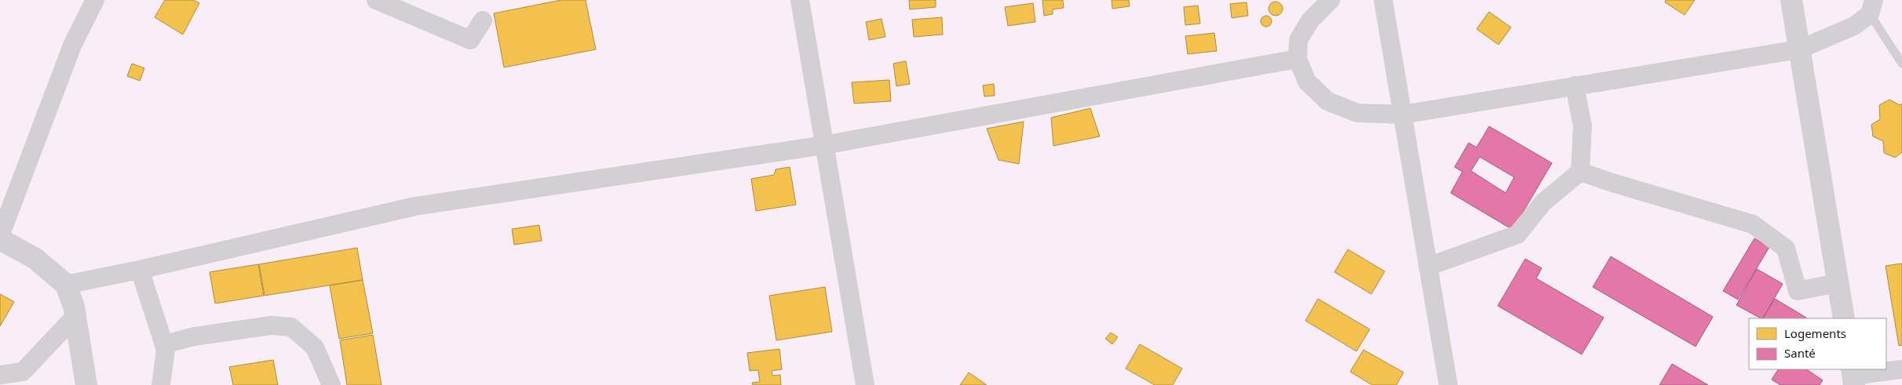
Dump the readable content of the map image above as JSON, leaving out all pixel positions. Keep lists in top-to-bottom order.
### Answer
{
  "legend": ["Logements", "Santé"]
}
